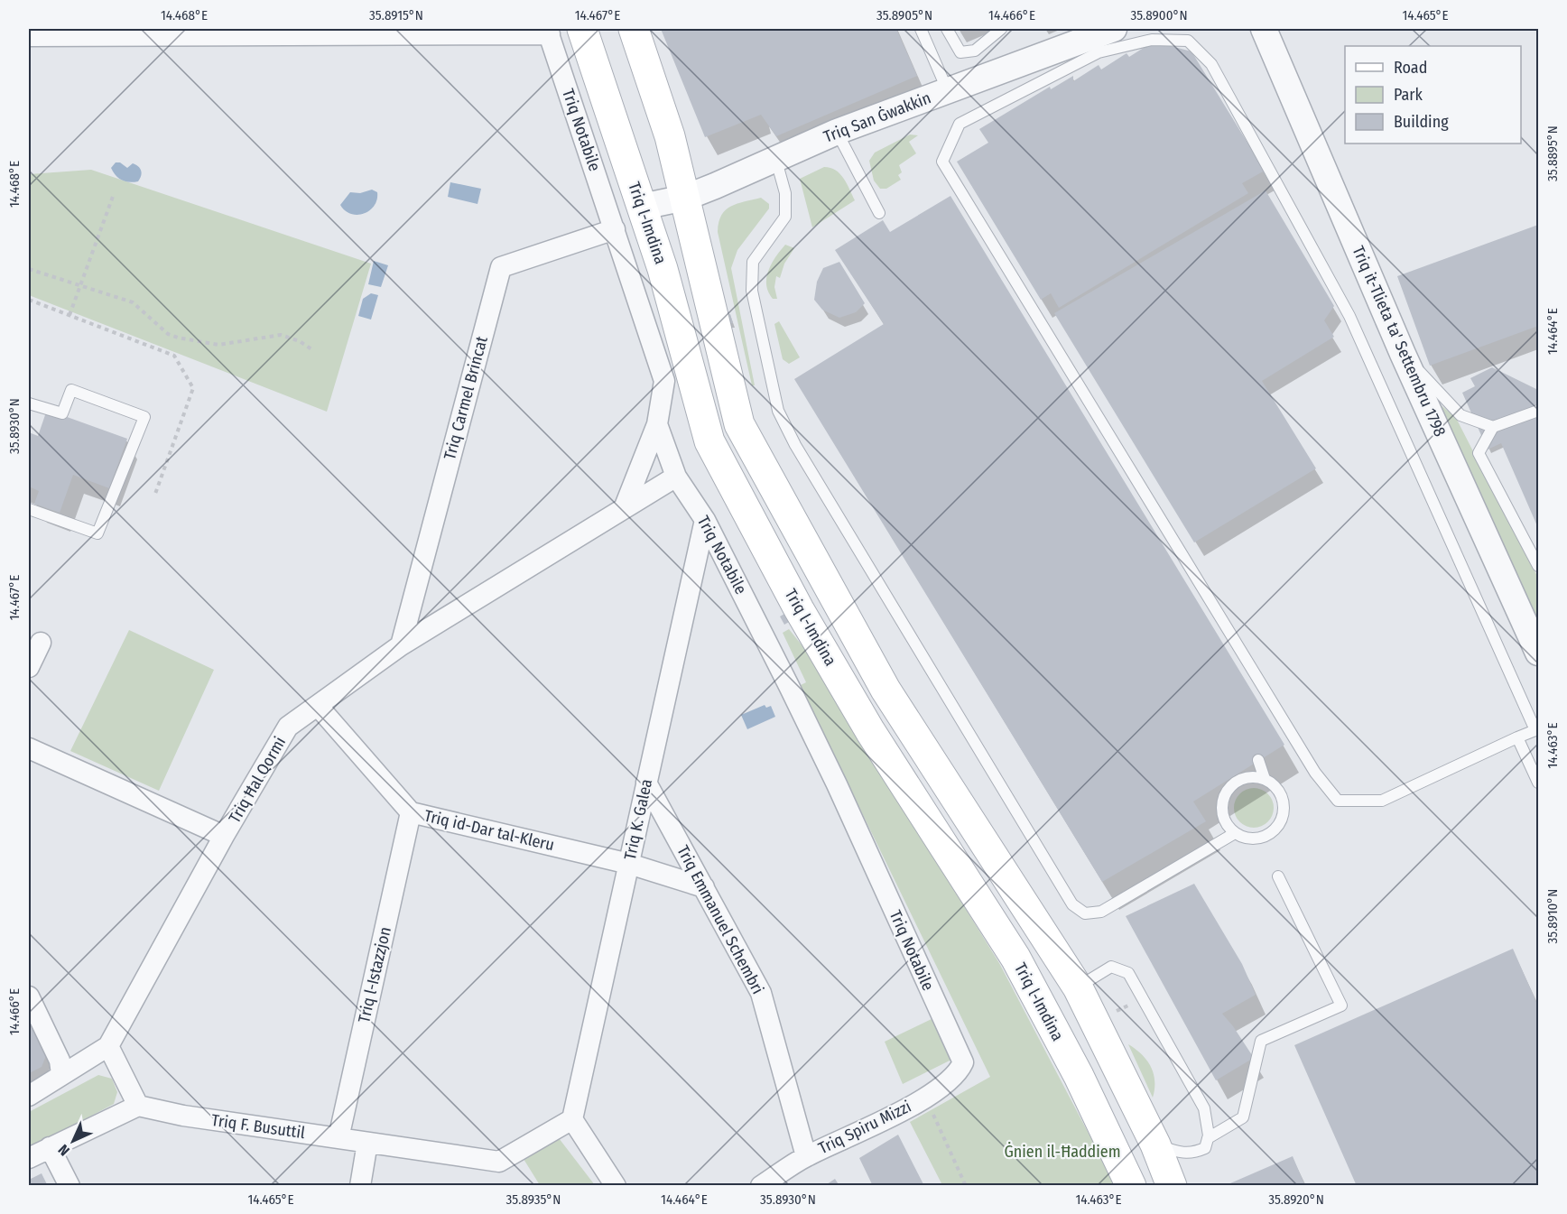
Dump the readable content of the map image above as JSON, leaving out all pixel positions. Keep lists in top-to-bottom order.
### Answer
{
  "streets": {
    "main road": ["Triq l-Imdina"],
    "street": [
      "Triq San Ġwakkin",
      "Triq Notabile",
      "Triq it-Tlieta ta' Settembru 1798",
      "Triq Carmel Brincat",
      "Triq Ħal Qormi",
      "Triq K. Galea",
      "Triq id-Dar tal-Kleru",
      "Triq Emmanuel Schembri",
      "Triq l-Istazzjon",
      "Triq F. Busuttil",
      "Triq Spiru Mizzi"
    ]
  },
  "crossings": [
    ["Triq San Ġwakkin", "Triq l-Imdina"],
    ["Triq Notabile", "Triq Carmel Brincat"],
    ["Triq Notabile", "Triq Ħal Qormi"],
    ["Triq Notabile", "Triq K. Galea"],
    ["Triq Notabile", "Triq Spiru Mizzi"],
    ["Triq Carmel Brincat", "Triq Ħal Qormi"],
    ["Triq Ħal Qormi", "Triq id-Dar tal-Kleru"],
    ["Triq K. Galea", "Triq id-Dar tal-Kleru"],
    ["Triq K. Galea", "Triq Emmanuel Schembri"],
    ["Triq K. Galea", "Triq F. Busuttil"],
    ["Triq id-Dar tal-Kleru", "Triq Emmanuel Schembri"],
    ["Triq id-Dar tal-Kleru", "Triq l-Istazzjon"],
    ["Triq Emmanuel Schembri", "Triq Spiru Mizzi"],
    ["Triq l-Istazzjon", "Triq F. Busuttil"]
  ],
  "parks": ["Ġnien il-Ħaddiem"],
  "legend": ["Road", "Park", "Building"],
  "north": "bottom left",
  "coordinates": [
    "14.468°E",
    "35.8915°N",
    "14.467°E",
    "35.8905°N",
    "14.466°E",
    "35.8900°N",
    "14.465°E",
    "35.8895°N",
    "14.464°E",
    "35.8930°N",
    "14.463°E",
    "35.8910°N",
    "35.8935°N",
    "35.8920°N"
  ]
}
